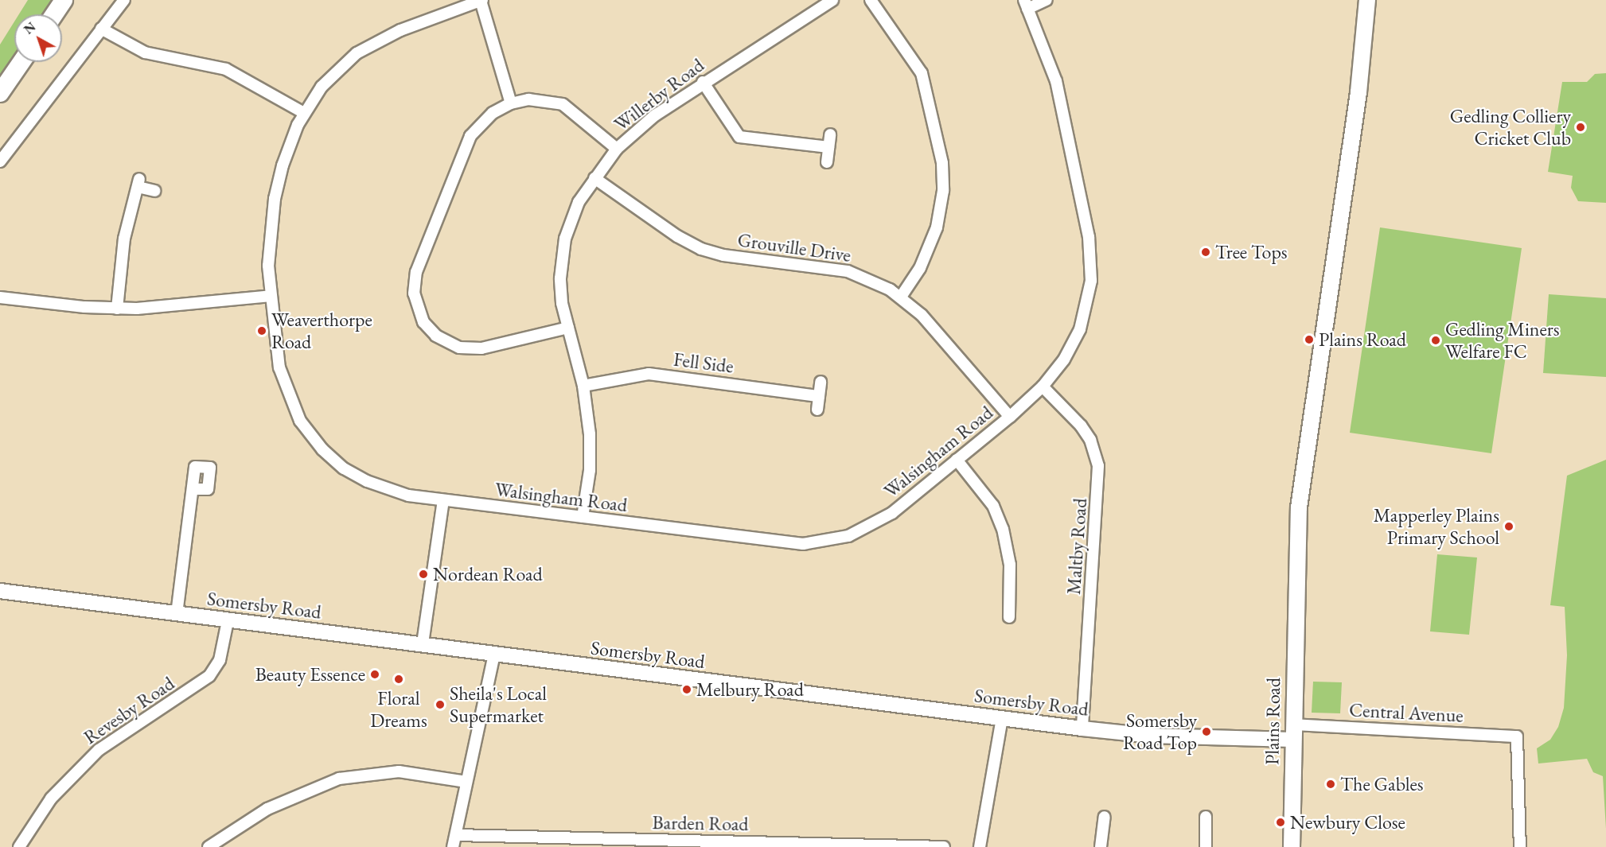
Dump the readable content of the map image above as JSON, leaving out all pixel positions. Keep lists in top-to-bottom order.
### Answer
{
  "streets": {
    "main road": ["Plains Road"],
    "street": [
      "Willerby Road",
      "Grouville Drive",
      "Fell Side",
      "Walsingham Road",
      "Maltby Road",
      "Somersby Road",
      "Revesby Road",
      "Central Avenue",
      "Barden Road"
    ]
  },
  "crossings": [
    ["Willerby Road", "Grouville Drive"],
    ["Willerby Road", "Fell Side"],
    ["Willerby Road", "Walsingham Road"],
    ["Grouville Drive", "Walsingham Road"],
    ["Walsingham Road", "Maltby Road"],
    ["Maltby Road", "Somersby Road"],
    ["Somersby Road", "Revesby Road"],
    ["Somersby Road", "Central Avenue"],
    ["Somersby Road", "Plains Road"],
    ["Central Avenue", "Plains Road"]
  ],
  "places": [
    "Gedling Colliery Cricket Club",
    "Tree Tops",
    "Weaverthorpe Road",
    "Plains Road",
    "Gedling Miners Welfare FC",
    "Mapperley Plains Primary School",
    "Nordean Road",
    "Beauty Essence",
    "Floral Dreams",
    "Melbury Road",
    "Sheila's Local Supermarket",
    "Somersby Road Top",
    "The Gables",
    "Newbury Close"
  ],
  "north": "top left"
}
